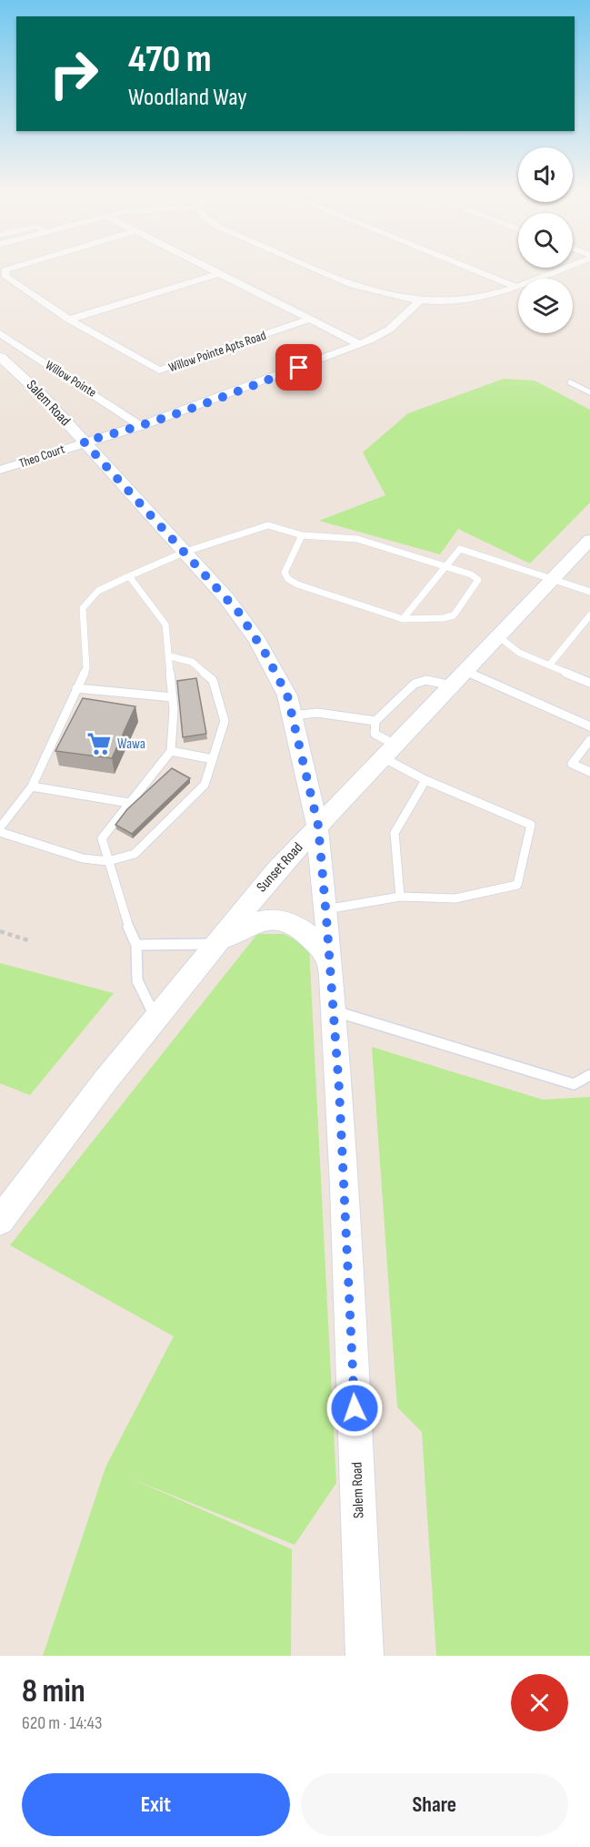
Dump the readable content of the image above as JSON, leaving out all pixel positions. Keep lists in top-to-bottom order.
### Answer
{
  "streets": {
    "street": [
      "Willow Pointe Apts Road",
      "Willow Pointe",
      "Salem Road",
      "Theo Court",
      "Sunset Road"
    ]
  },
  "crossings": [
    ["Willow Pointe", "Theo Court"],
    ["Salem Road", "Theo Court"],
    ["Salem Road", "Sunset Road"]
  ],
  "places": {
    "supermarket": ["Wawa"]
  },
  "page": {
    "turn": ["470 m", "Woodland Way"],
    "heading": ["8 min", "620 m · 14:43"],
    "buttons": ["Exit", "Share"]
  }
}
